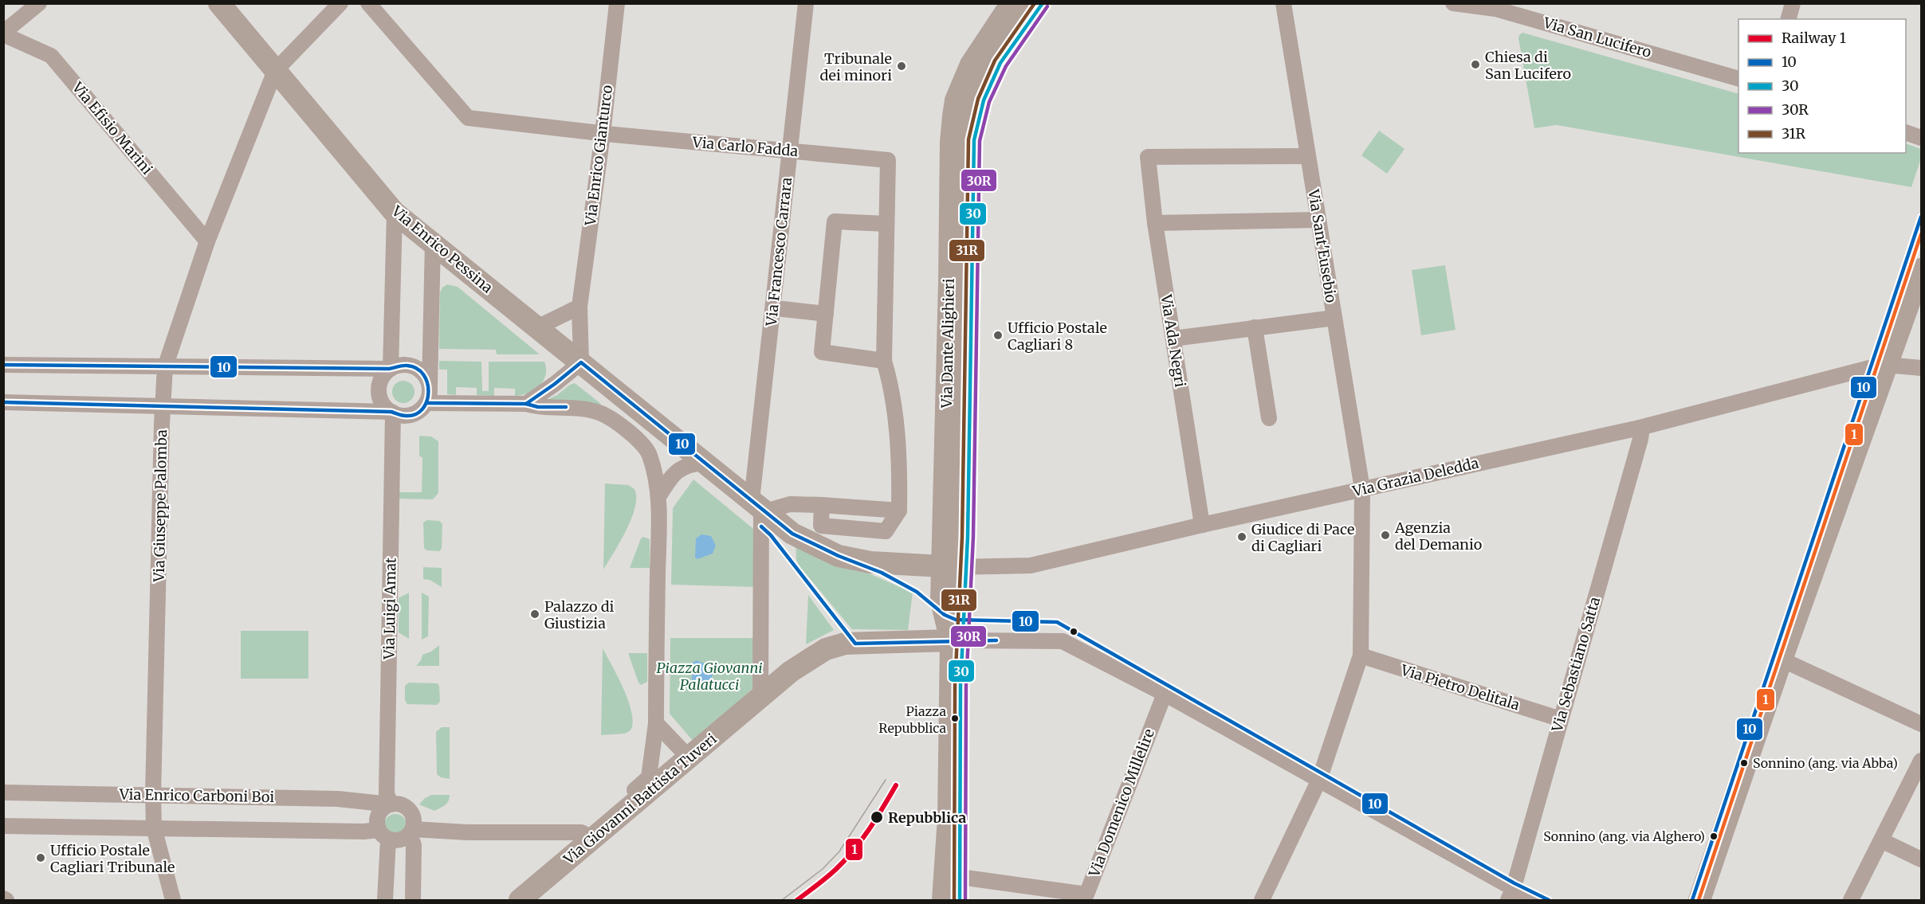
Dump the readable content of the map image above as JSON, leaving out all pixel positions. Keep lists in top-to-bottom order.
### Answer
{
  "streets": {
    "main road": ["Via Enrico Pessina", "Via Dante Alighieri", "Via Giovanni Battista Tuveri"],
    "street": [
      "Via San Lucifero",
      "Via Efisio Marini",
      "Via Carlo Fadda",
      "Via Enrico Gianturco",
      "Via Sant'Eusebio",
      "Via Francesco Carrara",
      "Via Ada Negri",
      "Via Grazia Deledda",
      "Via Giuseppe Palomba",
      "Via Luigi Amat",
      "Via Sebastiano Satta",
      "Via Pietro Delitala",
      "Via Enrico Carboni Boi",
      "Via Domenico Millelire"
    ]
  },
  "crossings": [
    ["Via Efisio Marini", "Via Giuseppe Palomba"],
    ["Via Carlo Fadda", "Via Enrico Gianturco"],
    ["Via Carlo Fadda", "Via Francesco Carrara"],
    ["Via Enrico Gianturco", "Via Enrico Pessina"],
    ["Via Sant'Eusebio", "Via Ada Negri"],
    ["Via Sant'Eusebio", "Via Grazia Deledda"],
    ["Via Sant'Eusebio", "Via Pietro Delitala"],
    ["Via Enrico Pessina", "Via Giuseppe Palomba"],
    ["Via Francesco Carrara", "Via Giovanni Battista Tuveri"],
    ["Via Ada Negri", "Via Grazia Deledda"],
    ["Via Dante Alighieri", "Via Grazia Deledda"],
    ["Via Dante Alighieri", "Via Domenico Millelire"],
    ["Via Grazia Deledda", "Via Sebastiano Satta"],
    ["Via Giuseppe Palomba", "Via Enrico Carboni Boi"],
    ["Via Luigi Amat", "Via Enrico Carboni Boi"],
    ["Via Sebastiano Satta", "Via Pietro Delitala"]
  ],
  "parks": ["Piazza Giovanni Palatucci"],
  "places": [
    "Chiesa di San Lucifero",
    "Tribunale dei minori",
    "Ufficio Postale Cagliari 8",
    "Agenzia del Demanio",
    "Giudice di Pace di Cagliari",
    "Palazzo di Giustizia",
    "Piazza Repubblica",
    "Sonnino (ang. via Abba)",
    "Repubblica",
    "Sonnino (ang. via Alghero)",
    "Ufficio Postale Cagliari Tribunale"
  ],
  "lines": [
    "transit line 30",
    "transit line 31R",
    "transit line 30R",
    "transit line 10",
    "transit line 1",
    "rail line 1"
  ],
  "legend": [
    "Railway 1",
    "10",
    "30",
    "30R",
    "31R"
  ]
}
